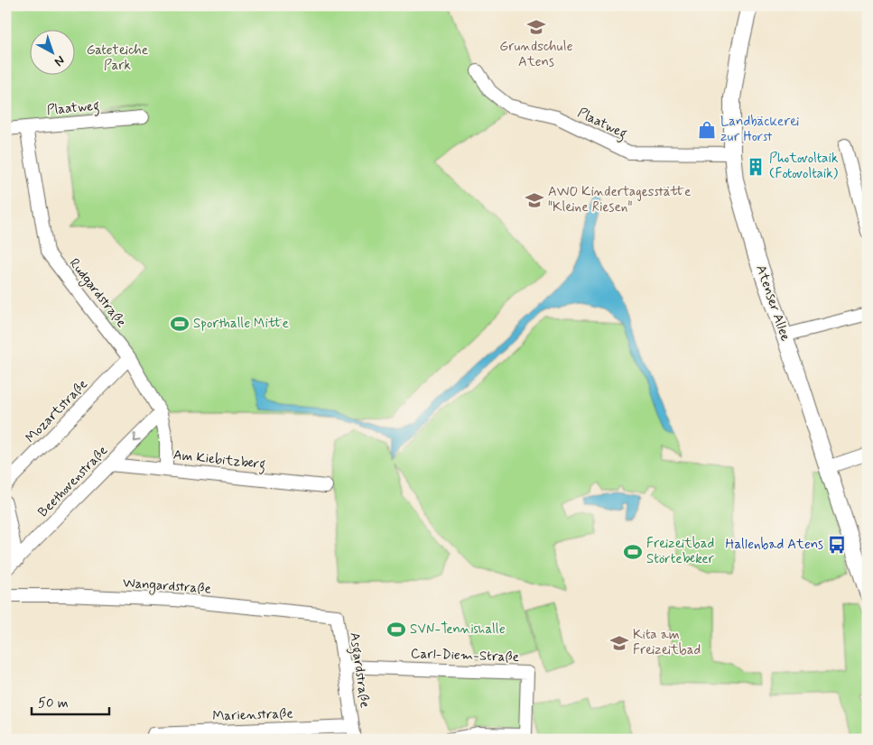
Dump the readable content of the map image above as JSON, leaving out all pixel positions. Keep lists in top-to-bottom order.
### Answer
{
  "streets": {
    "street": [
      "Plaatweg",
      "Rudgardstraße",
      "Atenser Allee",
      "Mozartstraße",
      "Am Kiebitzberg",
      "Beethovenstraße",
      "Wangardstraße",
      "Carl-Diem-Straße",
      "Asgardstraße",
      "Marienstraße"
    ]
  },
  "crossings": [
    ["Plaatweg", "Rudgardstraße"],
    ["Plaatweg", "Atenser Allee"],
    ["Rudgardstraße", "Mozartstraße"],
    ["Rudgardstraße", "Am Kiebitzberg"],
    ["Rudgardstraße", "Beethovenstraße"],
    ["Am Kiebitzberg", "Beethovenstraße"],
    ["Wangardstraße", "Asgardstraße"],
    ["Carl-Diem-Straße", "Asgardstraße"],
    ["Asgardstraße", "Marienstraße"]
  ],
  "parks": ["Gateteiche Park"],
  "places": {
    "school or university": ["Grundschule Atens", "AWO Kindertagesstätte \"Kleine Riesen\"", "Kita am Freizeitbad"],
    "shop": ["Landbäckerei zur Horst"],
    "building": ["Photovoltaik (Fotovoltaik)"],
    "sports": ["Sporthalle Mitte", "Freizeitbad Störtebeker", "SVN-Tennishalle"],
    "bus stop": ["Hallenbad Atens"]
  },
  "scale_bar": "50 m",
  "north": "bottom right"
}
